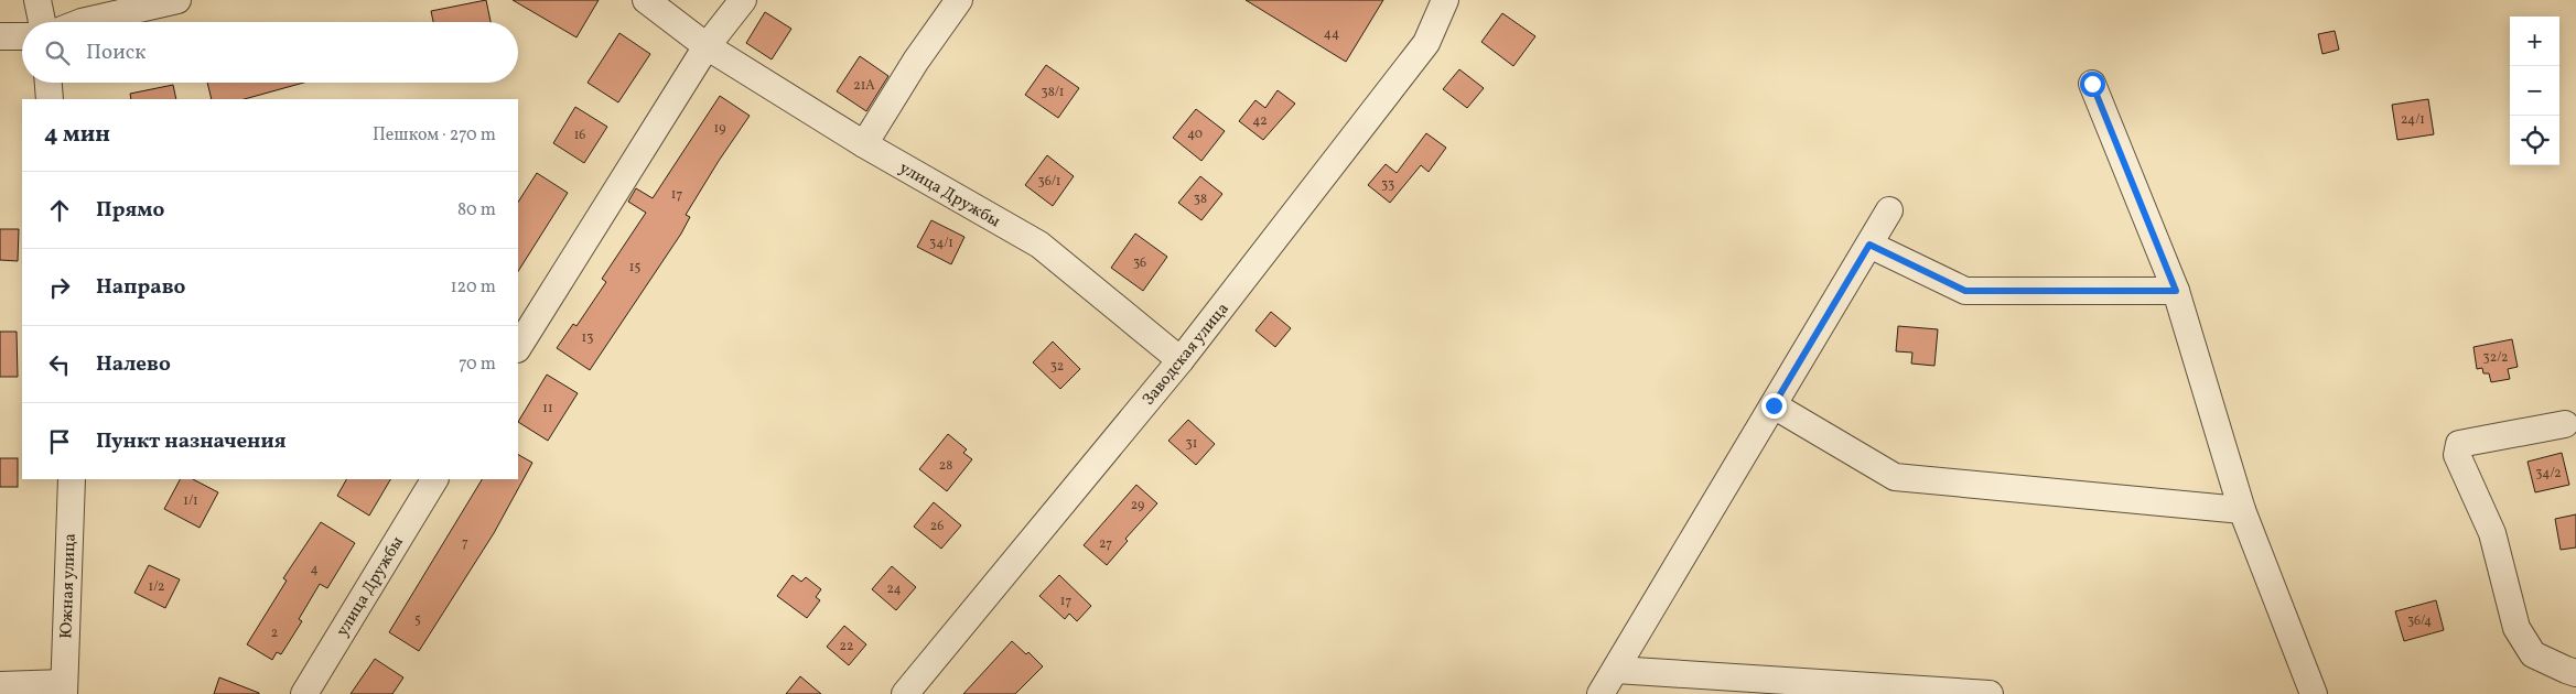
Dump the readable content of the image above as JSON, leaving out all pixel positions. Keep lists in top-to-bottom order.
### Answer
{
  "streets": {
    "street": ["улица Дружбы", "Заводская улица", "Южная улица"]
  },
  "crossings": [
    ["улица Дружбы", "Заводская улица"]
  ],
  "house_numbers": [
    "44",
    "21А",
    "38/1",
    "24/1",
    "42",
    "19",
    "40",
    "16",
    "36/1",
    "33",
    "17",
    "38",
    "34/1",
    "36",
    "15",
    "13",
    "32/2",
    "32",
    "11",
    "31",
    "28",
    "34/2",
    "1/1",
    "29",
    "26",
    "7",
    "27",
    "4",
    "1/2",
    "24",
    "17",
    "5",
    "36/4",
    "2",
    "22"
  ],
  "page": {
    "map_buttons": ["+", "−"],
    "search": "Поиск",
    "heading": ["4 мин", "Пешком · 270 m"],
    "list": [
      ["Прямо", "80 m"],
      ["Направо", "120 m"],
      ["Налево", "70 m"],
      "Пункт назначения"
    ]
  }
}
